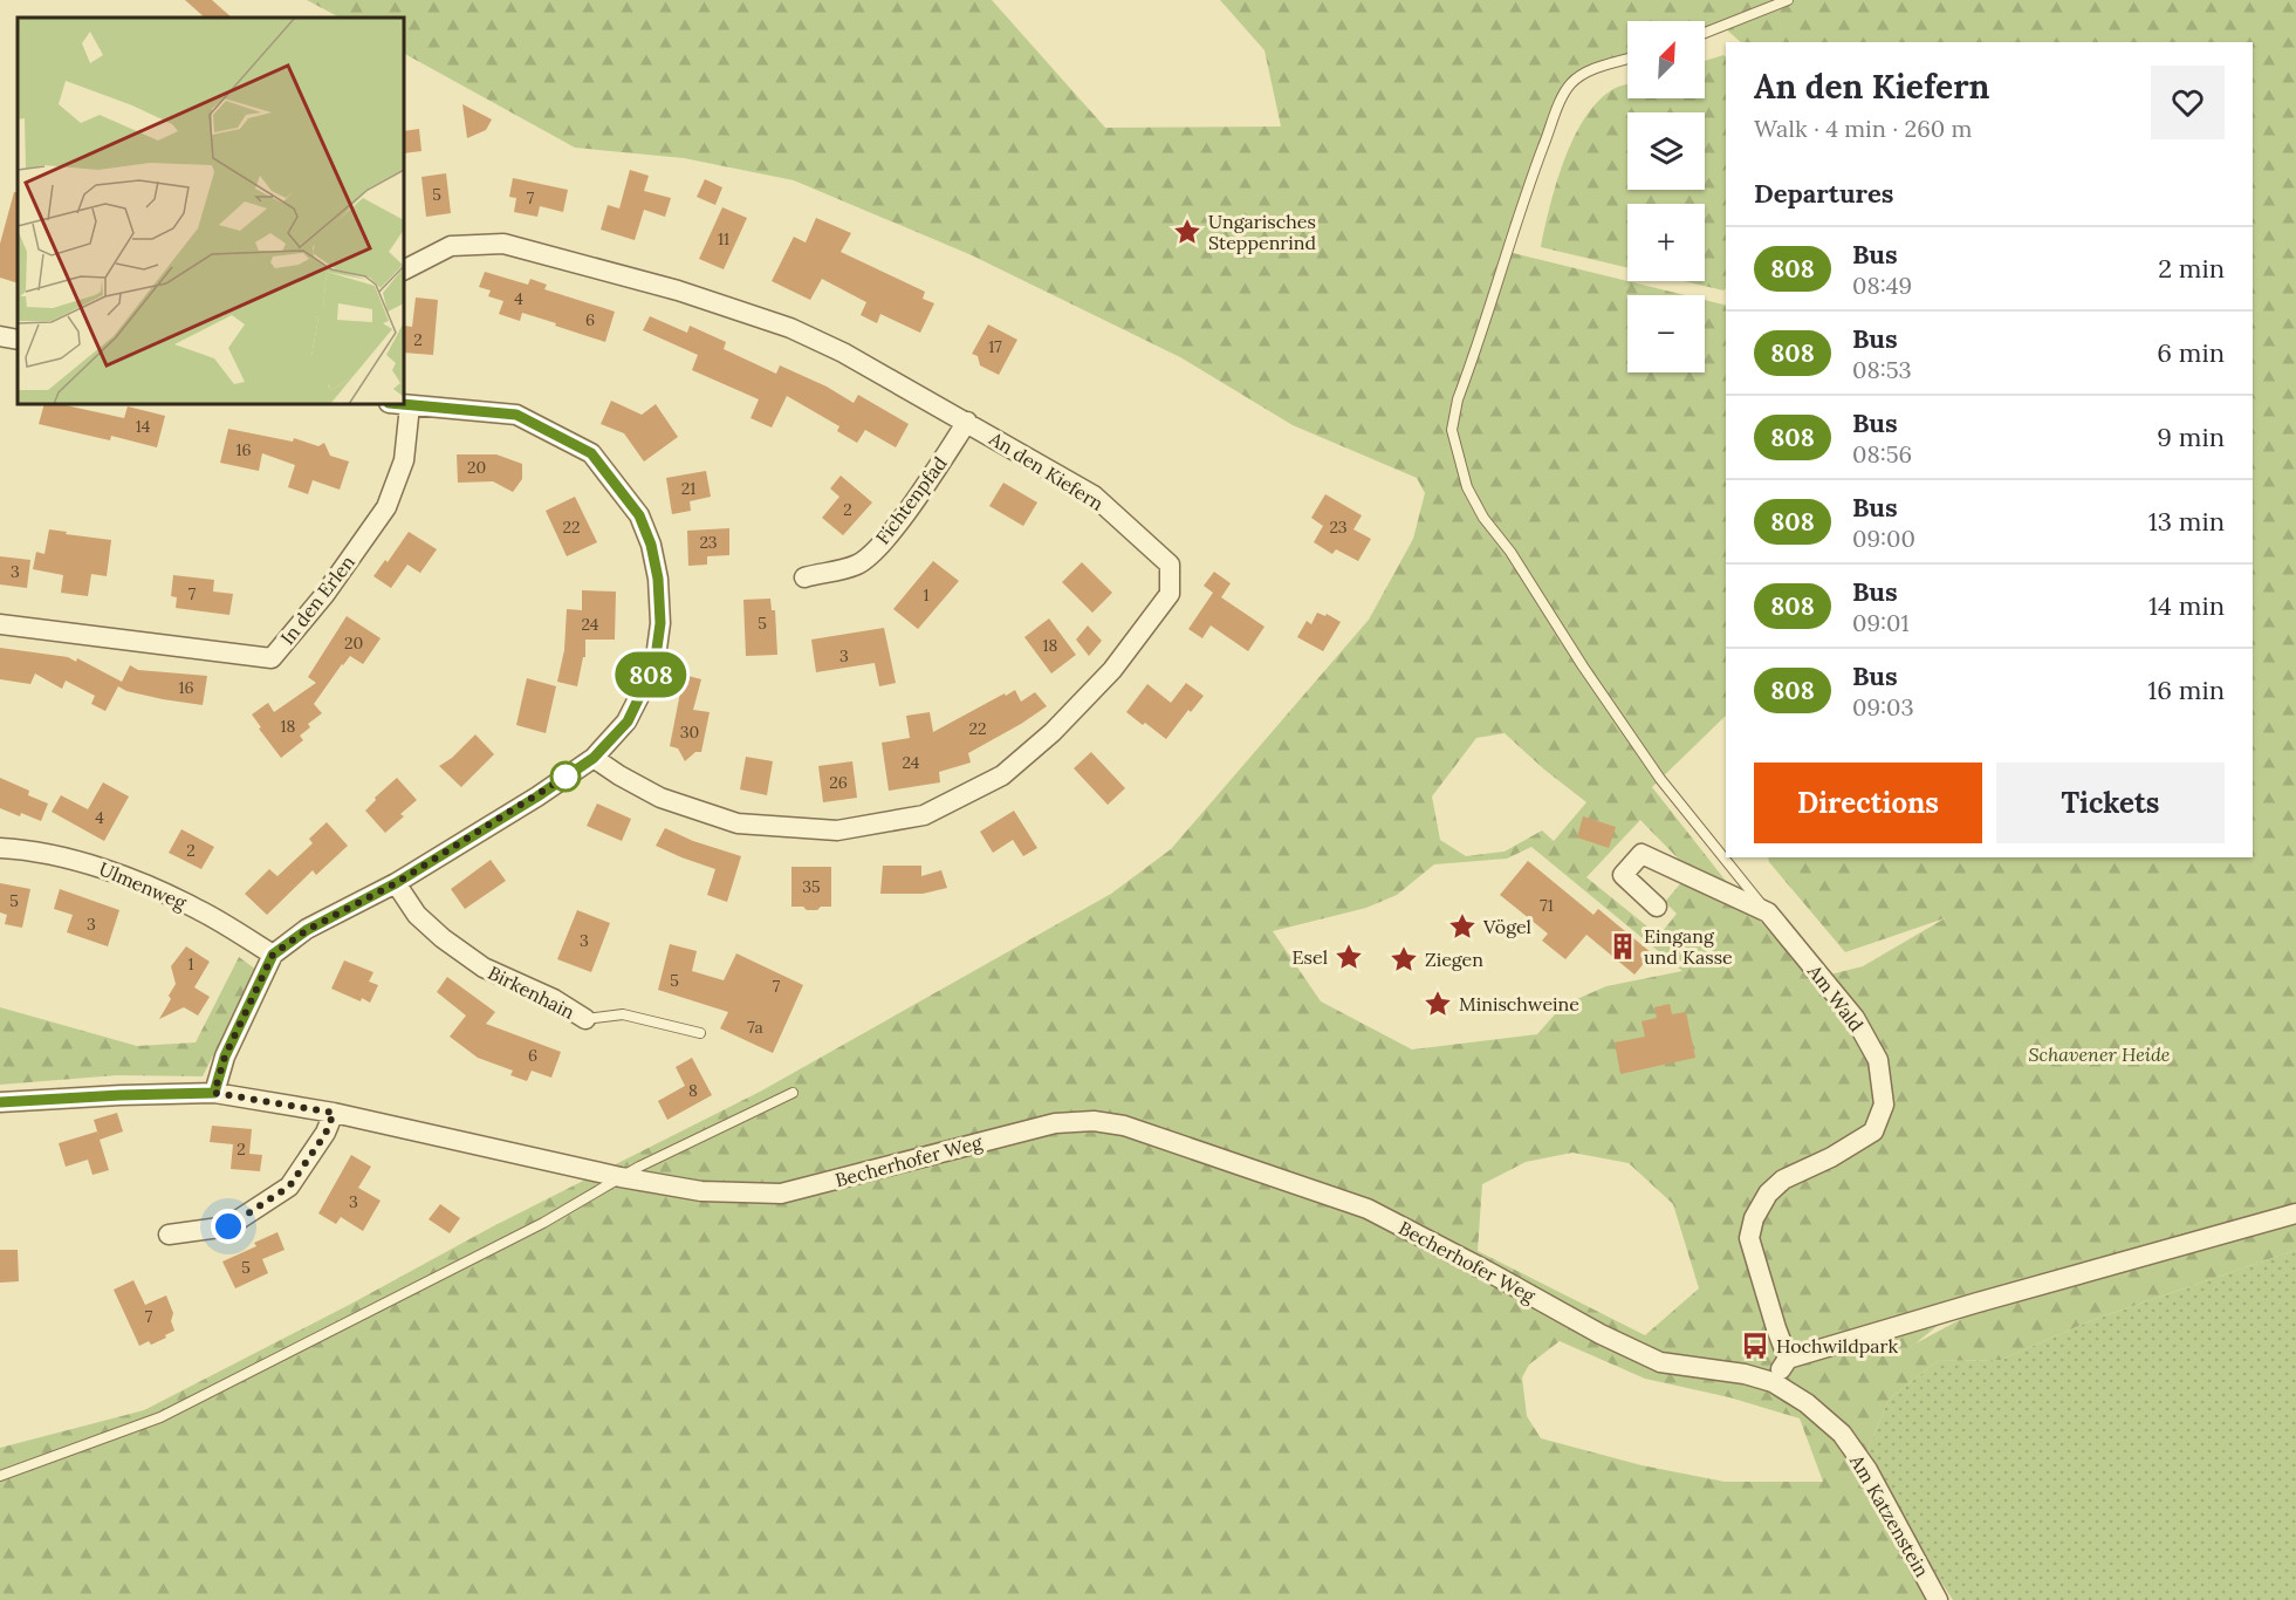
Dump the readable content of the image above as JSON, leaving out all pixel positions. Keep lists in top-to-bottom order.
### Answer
{
  "streets": {
    "street": [
      "An den Kiefern",
      "Fichtenpfad",
      "In den Erlen",
      "Ulmenweg",
      "Birkenhain",
      "Am Wald",
      "Becherhofer Weg",
      "Am Katzenstein"
    ]
  },
  "crossings": [
    ["An den Kiefern", "Fichtenpfad"],
    ["Becherhofer Weg", "Am Katzenstein"]
  ],
  "parks": ["Schavener Heide"],
  "places": {
    "place": [
      "Ungarisches Steppenrind",
      "Vögel",
      "Esel",
      "Ziegen",
      "Minischweine"
    ],
    "building": ["Eingang und Kasse"],
    "bus stop": ["Hochwildpark"]
  },
  "lines": ["bus line 808"],
  "house_numbers": [
    "5",
    "7",
    "11",
    "4",
    "6",
    "2",
    "17",
    "14",
    "16",
    "20",
    "21",
    "2",
    "22",
    "23",
    "23",
    "3",
    "7",
    "1",
    "5",
    "24",
    "20",
    "18",
    "3",
    "16",
    "18",
    "22",
    "30",
    "24",
    "26",
    "4",
    "2",
    "35",
    "5",
    "71",
    "3",
    "3",
    "1",
    "5",
    "7",
    "7a",
    "6",
    "8",
    "2",
    "3",
    "5",
    "7"
  ],
  "north": "top right",
  "page": {
    "on_map": "808",
    "map_buttons": ["+", "−"],
    "heading": [
      ["An den Kiefern", "Walk · 4 min · 260 m"],
      "Departures"
    ],
    "list": [
      {
        "mark": "808",
        "name": "Bus",
        "note": "08:49",
        "value": "2 min"
      },
      {
        "mark": "808",
        "name": "Bus",
        "note": "08:53",
        "value": "6 min"
      },
      {
        "mark": "808",
        "name": "Bus",
        "note": "08:56",
        "value": "9 min"
      },
      {
        "mark": "808",
        "name": "Bus",
        "note": "09:00",
        "value": "13 min"
      },
      {
        "mark": "808",
        "name": "Bus",
        "note": "09:01",
        "value": "14 min"
      },
      {
        "mark": "808",
        "name": "Bus",
        "note": "09:03",
        "value": "16 min"
      }
    ],
    "buttons": ["Directions", "Tickets"]
  }
}
